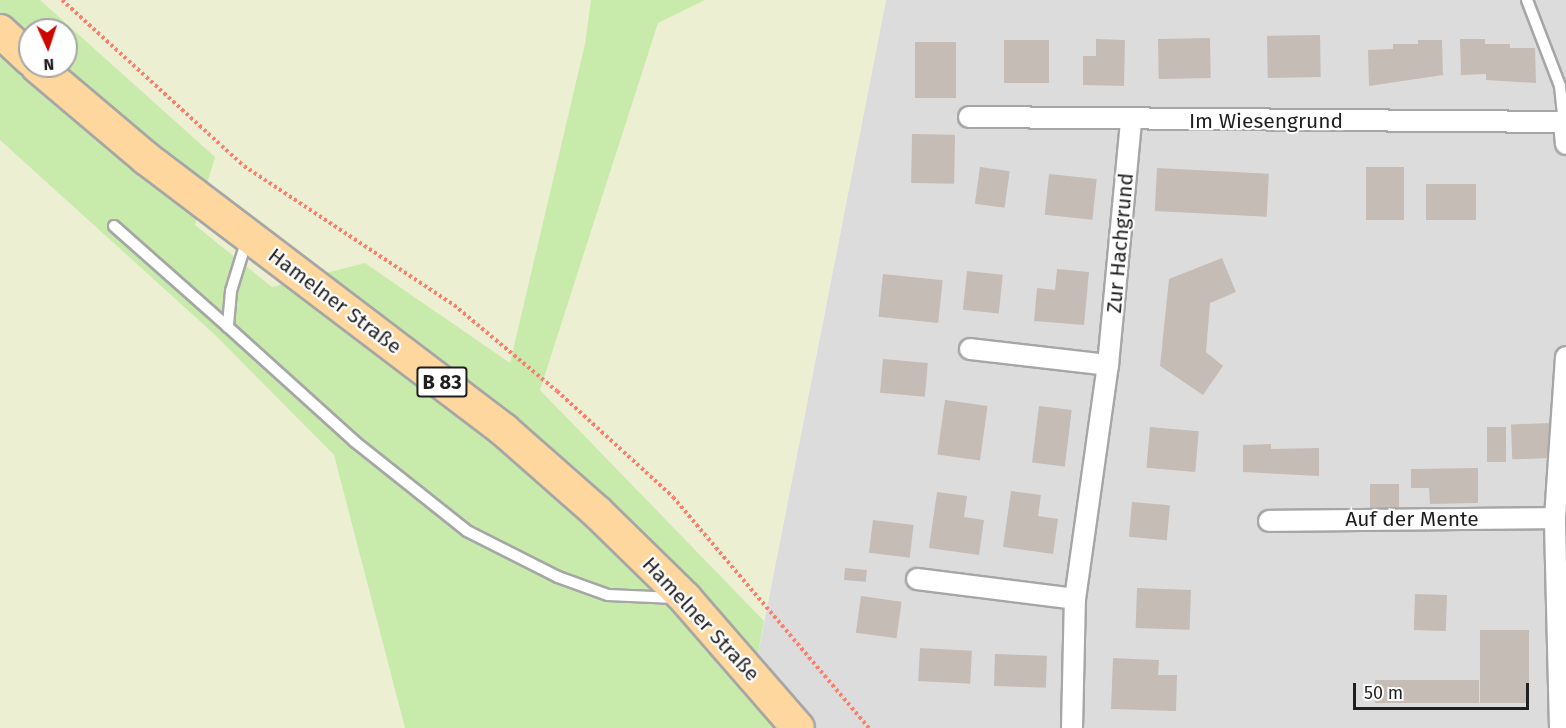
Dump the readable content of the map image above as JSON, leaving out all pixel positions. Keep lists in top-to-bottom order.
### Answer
{
  "streets": {
    "main road": ["Hamelner Straße", "B 83"],
    "street": ["Im Wiesengrund", "Zur Hachgrund", "Auf der Mente"]
  },
  "crossings": [
    ["Im Wiesengrund", "Zur Hachgrund"]
  ],
  "scale_bar": "50 m",
  "north": "bottom"
}
